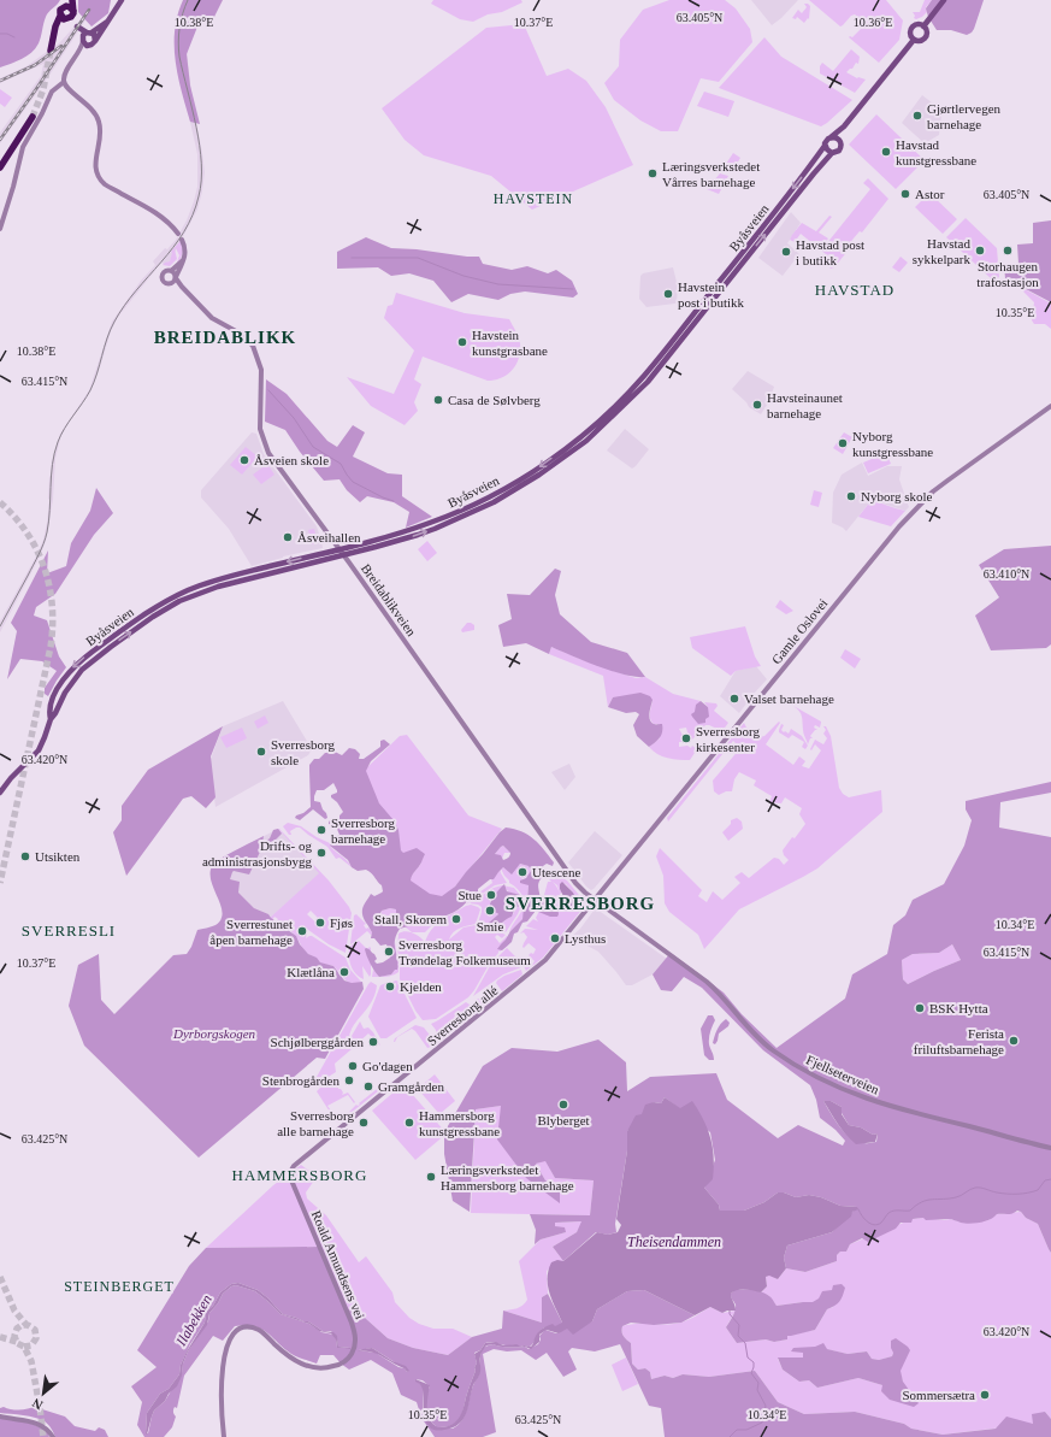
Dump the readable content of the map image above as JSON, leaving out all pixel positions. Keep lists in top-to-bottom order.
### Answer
{
  "streets": {
    "main road": ["Byåsveien"],
    "street": [
      "Breidablikveien",
      "Gamle Oslovei",
      "Sverresborg allé",
      "Fjellseterveien",
      "Roald Amundsens vei"
    ]
  },
  "crossings": [
    ["Byåsveien", "Breidablikveien"],
    ["Breidablikveien", "Gamle Oslovei"],
    ["Breidablikveien", "Sverresborg allé"],
    ["Breidablikveien", "Fjellseterveien"],
    ["Gamle Oslovei", "Sverresborg allé"],
    ["Gamle Oslovei", "Fjellseterveien"],
    ["Sverresborg allé", "Fjellseterveien"],
    ["Sverresborg allé", "Roald Amundsens vei"]
  ],
  "districts": [
    "HAVSTEIN",
    "HAVSTAD",
    "BREIDABLIKK",
    "SVERRESBORG",
    "SVERRESLI",
    "HAMMERSBORG",
    "STEINBERGET"
  ],
  "water": ["Theisendammen", "Ilabekken"],
  "parks": ["Dyrborgskogen"],
  "places": [
    "Gjørtlervegen barnehage",
    "Havstad kunstgressbane",
    "Læringsverkstedet Vårres barnehage",
    "Astor",
    "Havstad sykkelpark",
    "Storhaugen trafostasjon",
    "Havstad post i butikk",
    "Havstein post i butikk",
    "Havstein kunstgrasbane",
    "Casa de Sølvberg",
    "Havsteinaunet barnehage",
    "Nyborg kunstgressbane",
    "Åsveien skole",
    "Nyborg skole",
    "Åsveihallen",
    "Valset barnehage",
    "Sverresborg kirkesenter",
    "Sverresborg skole",
    "Sverresborg barnehage",
    "Drifts- og administrasjonsbygg",
    "Utsikten",
    "Utescene",
    "Stue",
    "Smie",
    "Stall, Skorem",
    "Fjøs",
    "Sverrestunet åpen barnehage",
    "Lysthus",
    "Sverresborg Trøndelag Folkemuseum",
    "Klætlåna",
    "Kjelden",
    "BSK Hytta",
    "Ferista friluftsbarnehage",
    "Schjølberggården",
    "Go'dagen",
    "Stenbrogården",
    "Gramgården",
    "Blyberget",
    "Sverresborg alle barnehage",
    "Hammersborg kunstgressbane",
    "Læringsverkstedet Hammersborg barnehage",
    "Sommersætra"
  ],
  "north": "bottom left",
  "coordinates": [
    "63.405°N",
    "10.38°E",
    "10.37°E",
    "10.36°E",
    "10.35°E",
    "63.415°N",
    "63.410°N",
    "63.420°N",
    "10.34°E",
    "63.425°N"
  ]
}
